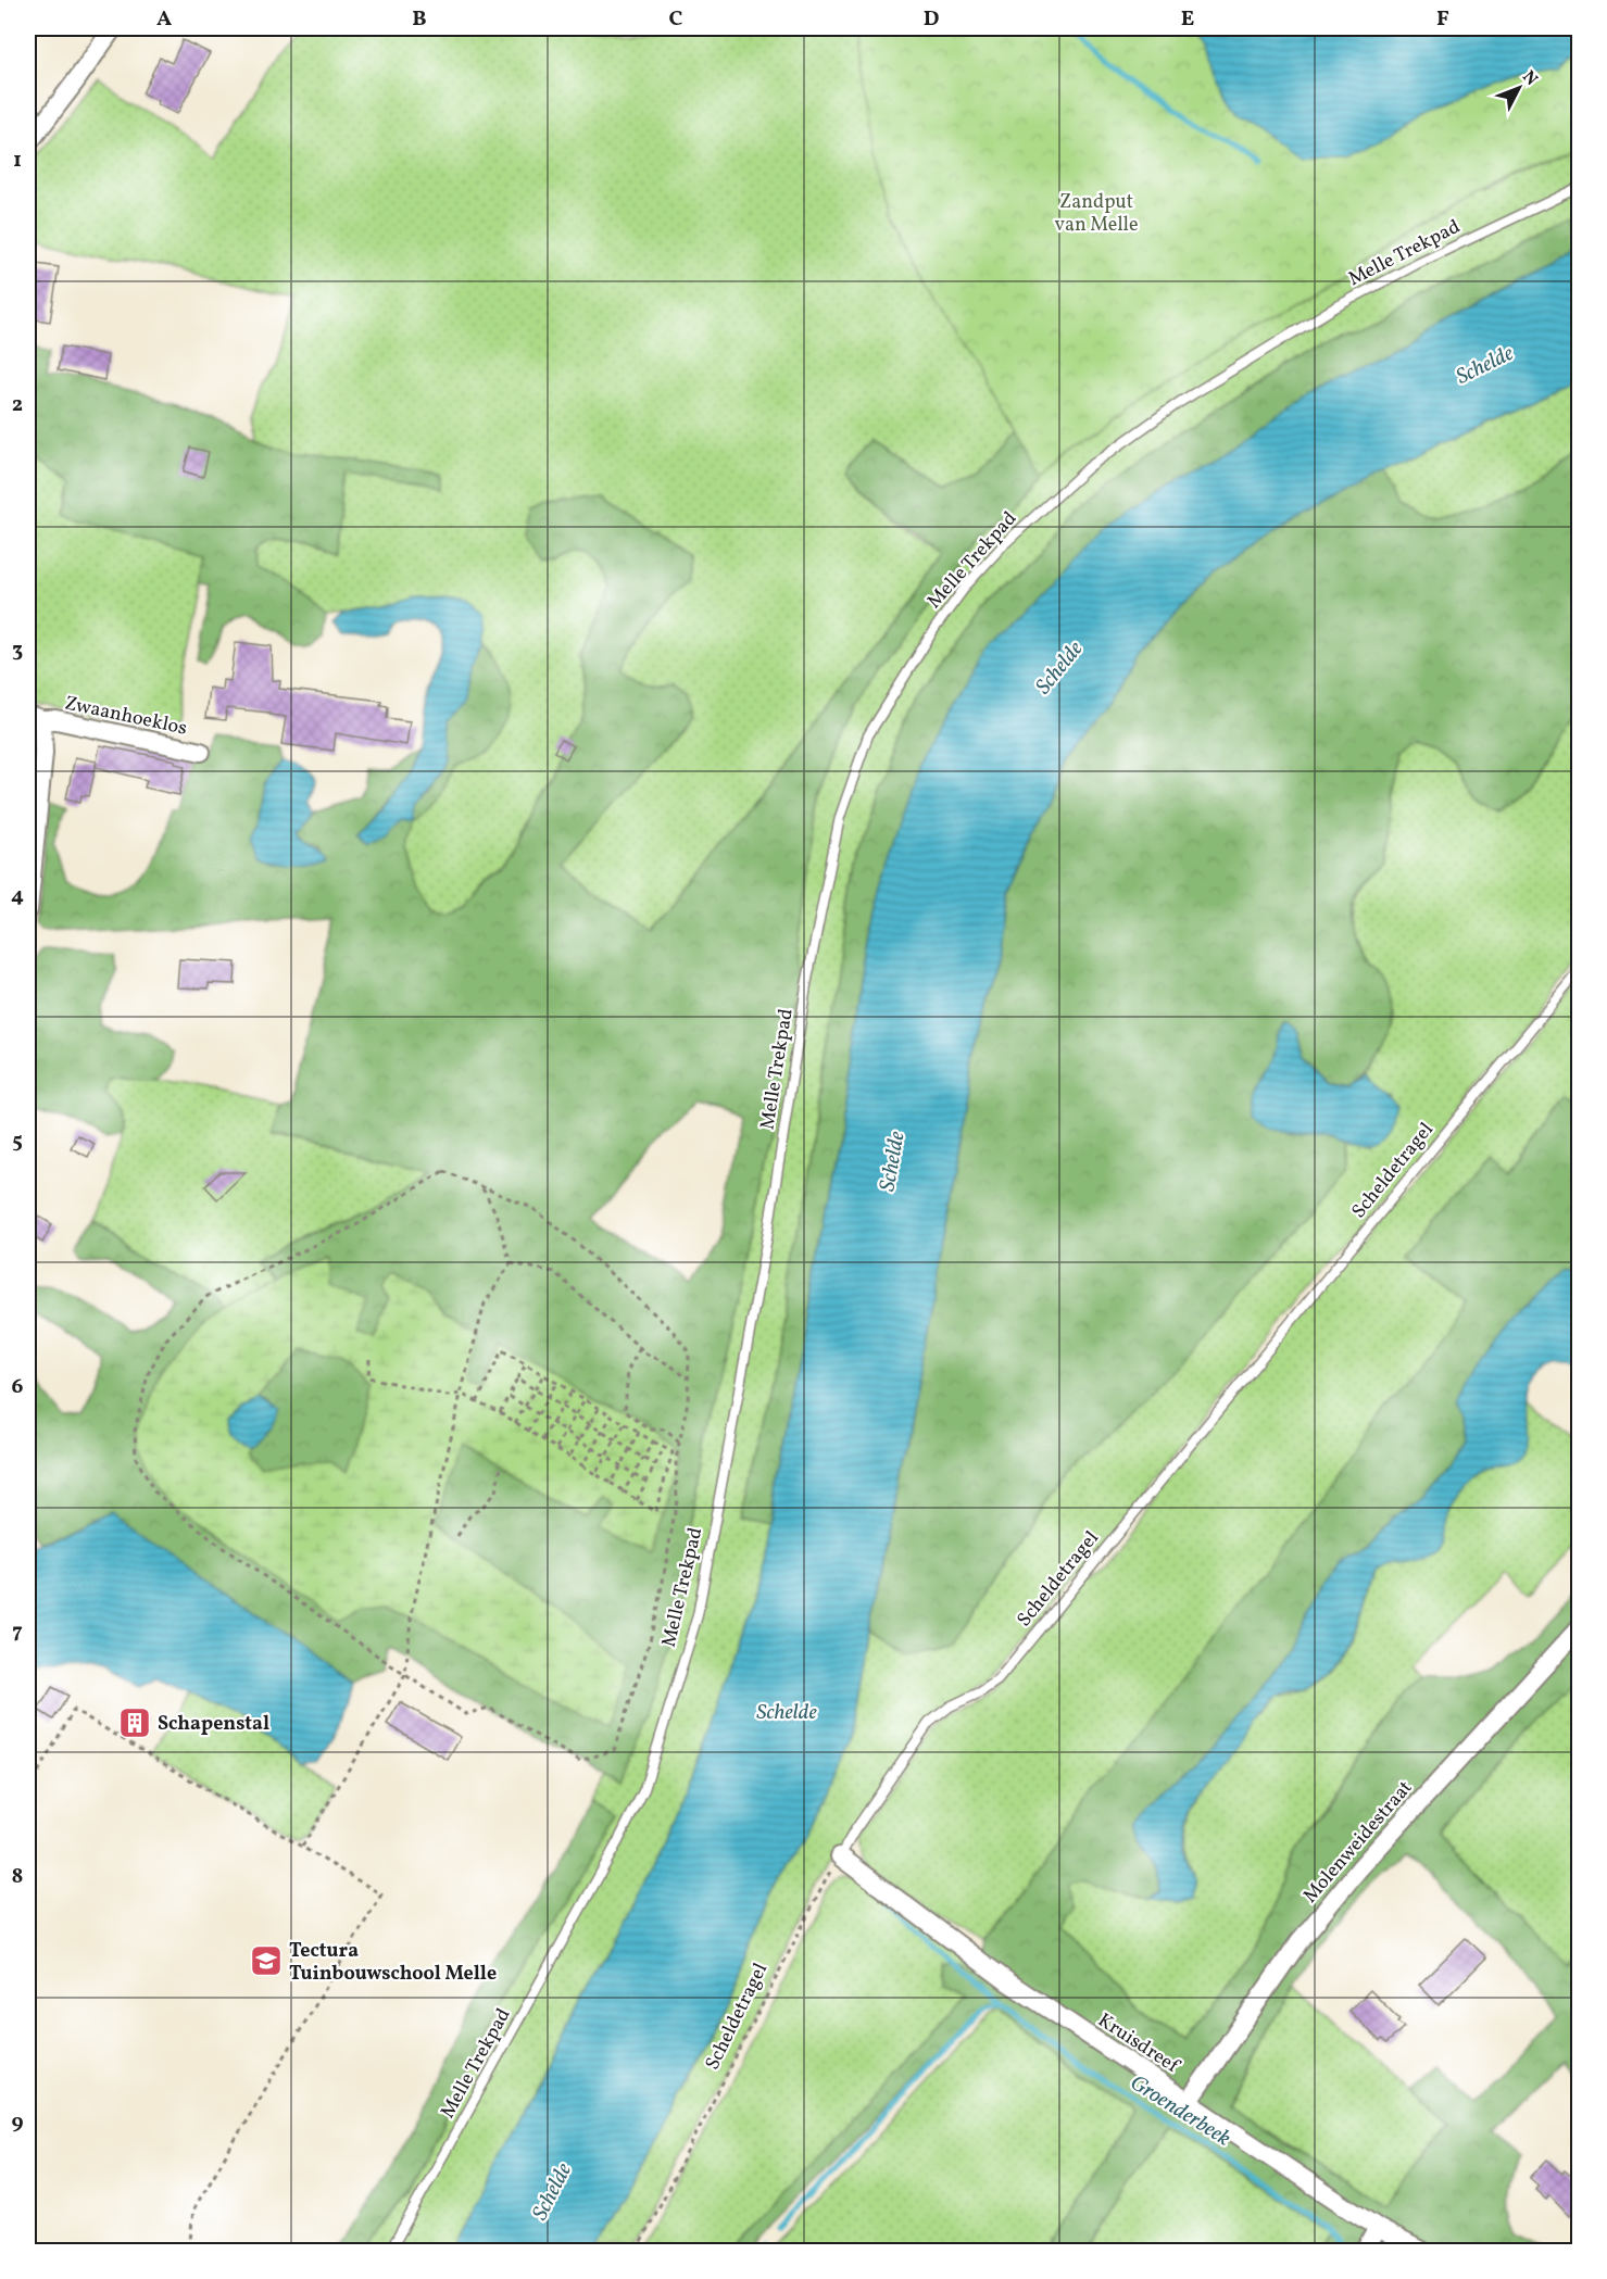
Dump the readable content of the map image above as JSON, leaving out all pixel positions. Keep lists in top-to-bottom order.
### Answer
{
  "streets": {
    "street": ["Zwaanhoeklos", "Molenweidestraat", "Kruisdreef"],
    "lane": ["Melle Trekpad", "Scheldetragel"]
  },
  "crossings": [
    ["Scheldetragel", "Kruisdreef"],
    ["Molenweidestraat", "Kruisdreef"]
  ],
  "water": ["Schelde", "Groenderbeek"],
  "parks": ["Zandput van Melle"],
  "places": {
    "building": ["Schapenstal"],
    "school or university": ["Tectura Tuinbouwschool Melle"]
  },
  "north": "top right",
  "grid": {
    "columns": [
      "A",
      "B",
      "C",
      "D",
      "E",
      "F"
    ],
    "rows": [
      "1",
      "2",
      "3",
      "4",
      "5",
      "6",
      "7",
      "8",
      "9"
    ]
  }
}
